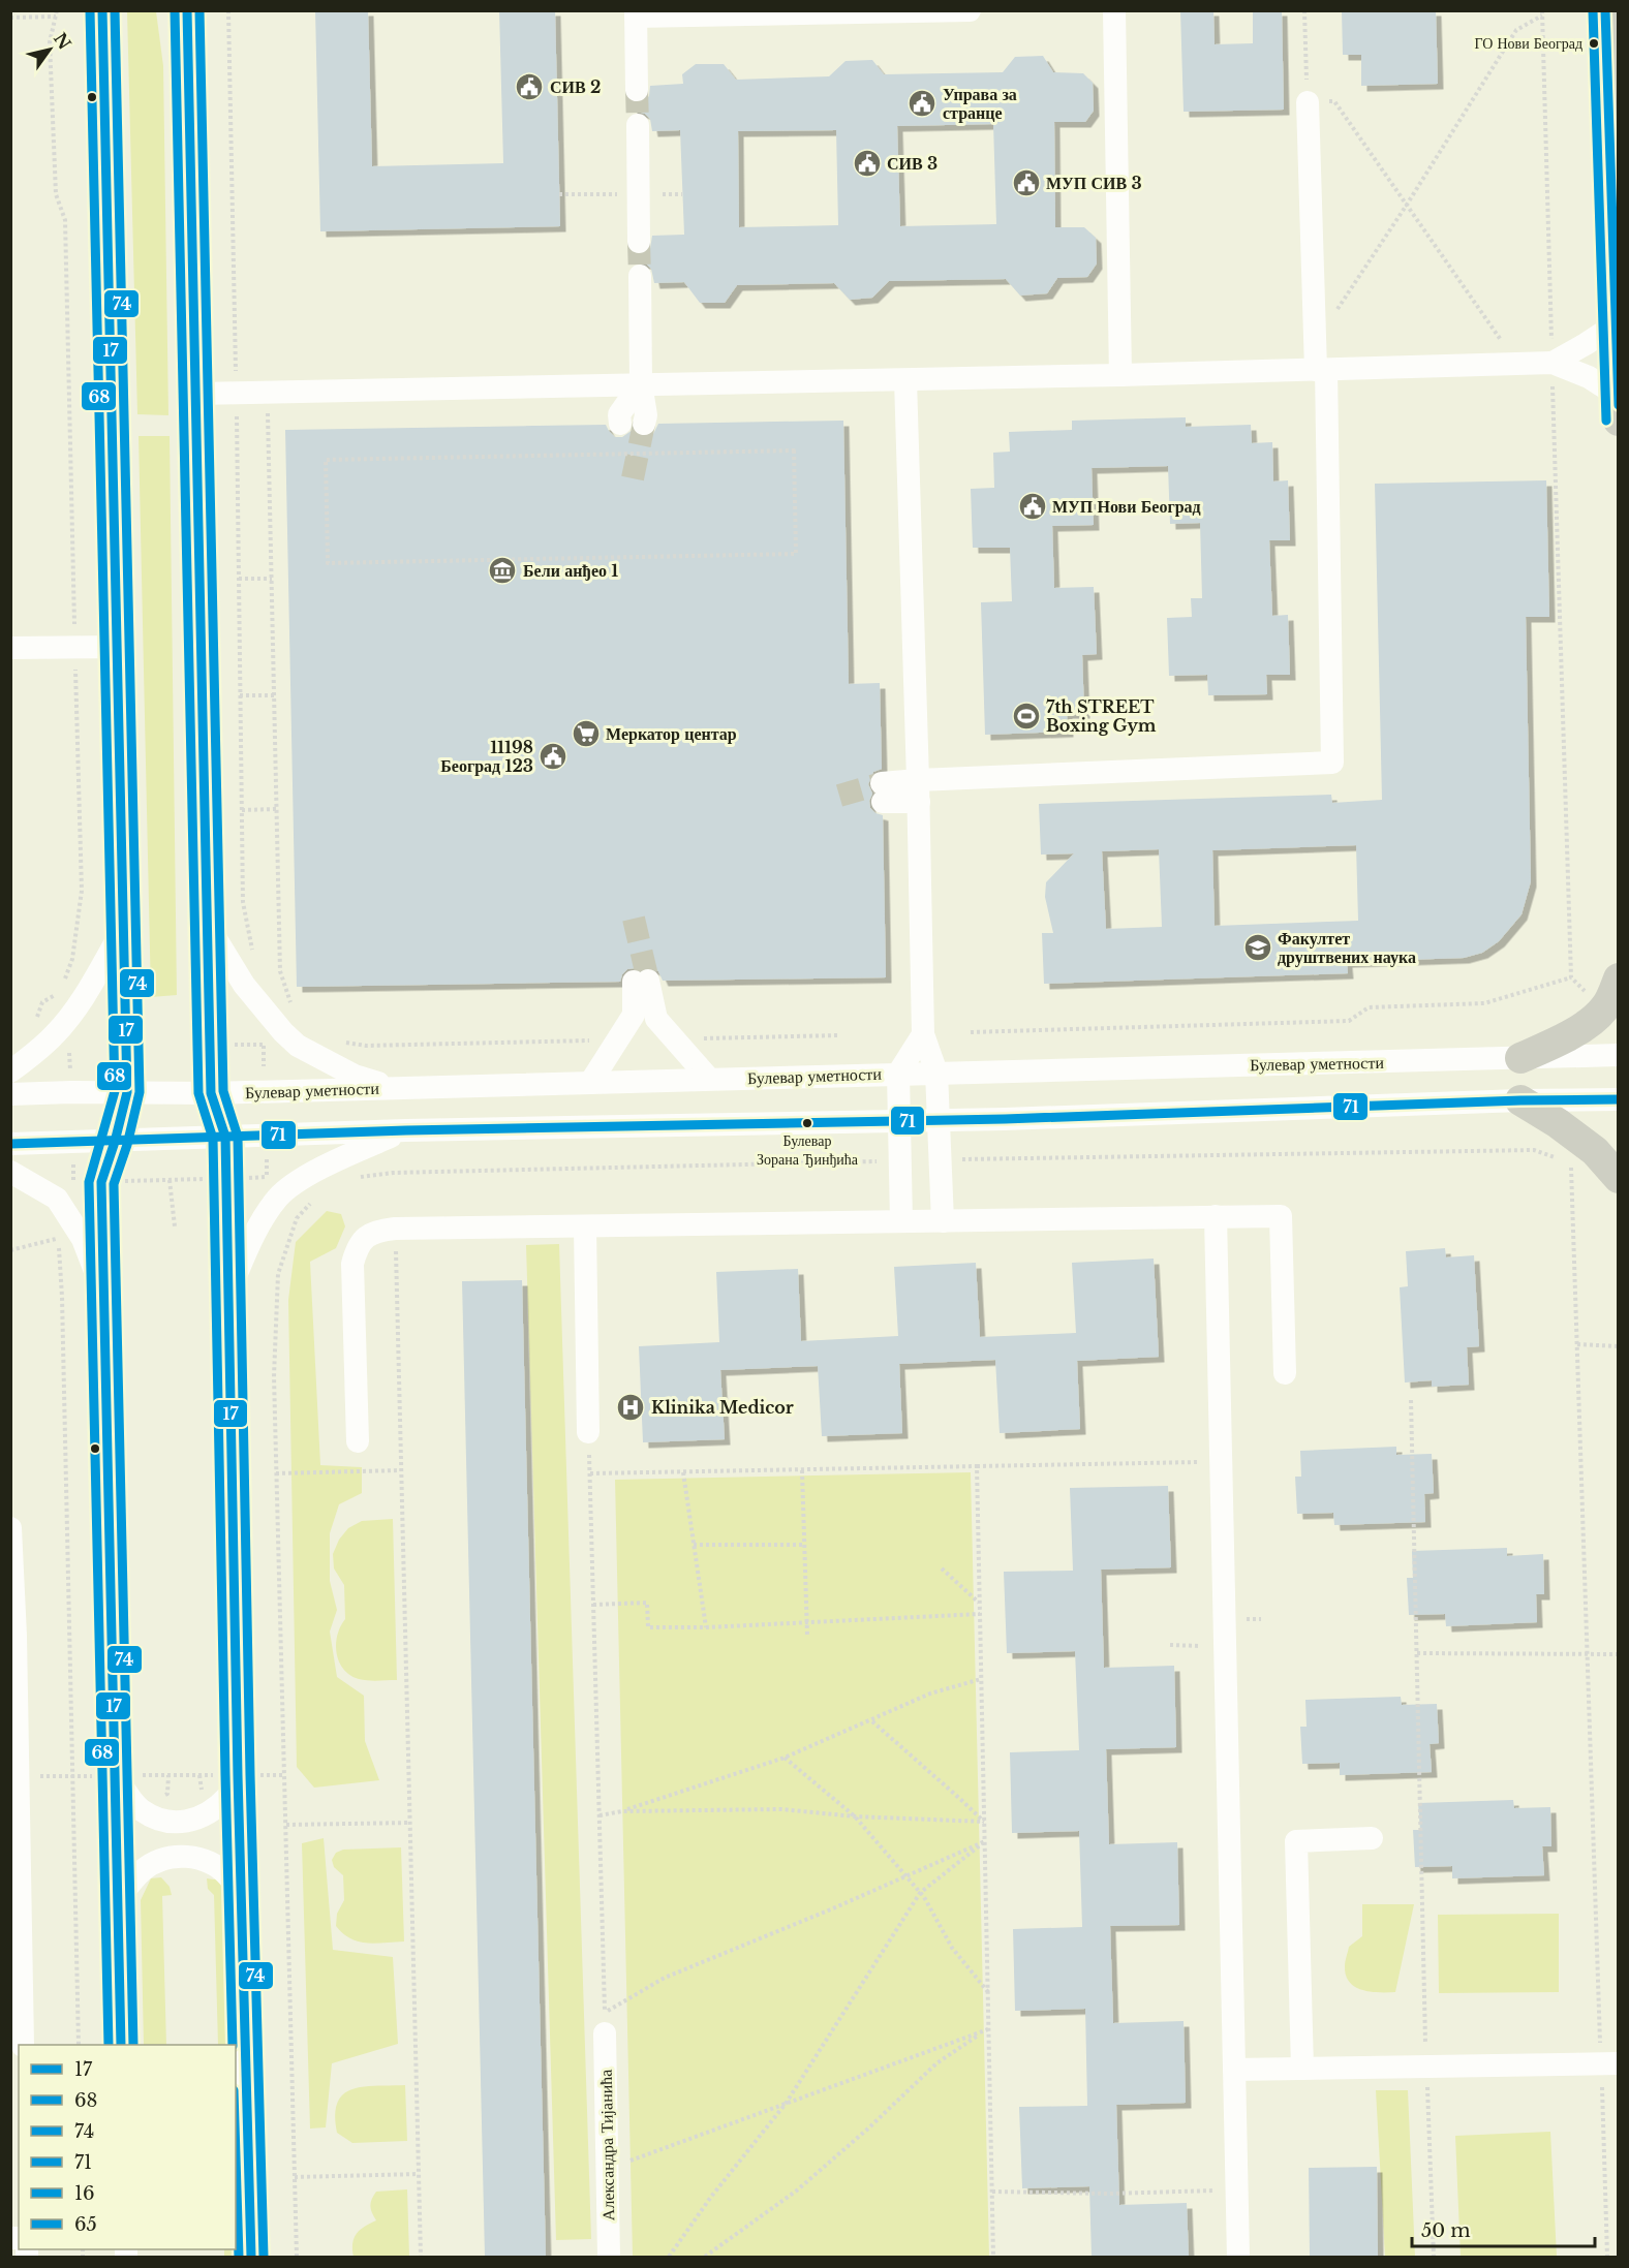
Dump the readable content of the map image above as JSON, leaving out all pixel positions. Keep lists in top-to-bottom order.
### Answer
{
  "streets": {
    "street": ["Булевар уметности", "Александра Тијанића"]
  },
  "places": {
    "other": ["ГО Нови Београд", "Булевар Зорана Ђинђића"],
    "public building": [
      "СИВ 2",
      "Управа за странце",
      "СИВ 3",
      "МУП СИВ 3",
      "МУП Нови Београд",
      "11198 Београд 123"
    ],
    "museum": ["Бели анђео 1"],
    "sports": ["7th STREET Boxing Gym"],
    "supermarket": ["Меркатор центар"],
    "school or university": ["Факултет друштвених наука"],
    "hospital": ["Klinika Medicor"]
  },
  "lines": [
    "transit line 17",
    "transit line 68",
    "transit line 74",
    "transit line 16",
    "transit line 65",
    "transit line 71"
  ],
  "legend": [
    "17",
    "68",
    "74",
    "71",
    "16",
    "65"
  ],
  "scale_bar": "50 m",
  "north": "top right"
}
